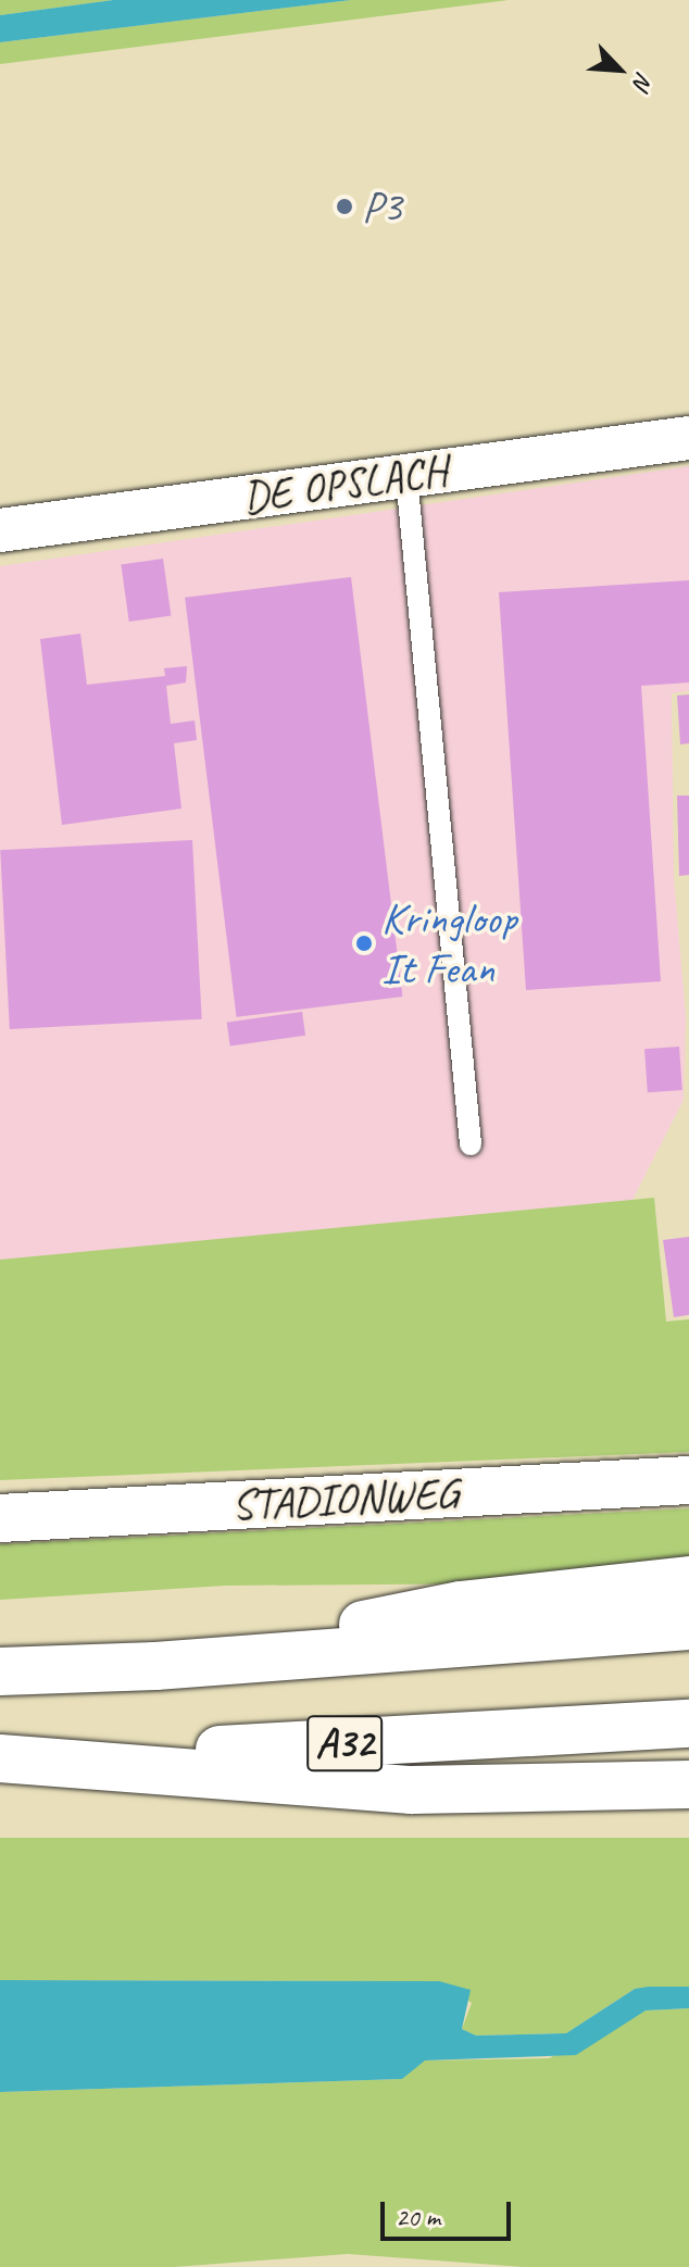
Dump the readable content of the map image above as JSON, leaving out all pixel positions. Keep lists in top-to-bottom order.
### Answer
{
  "streets": {
    "main road": ["STADIONWEG", "A32"],
    "street": ["DE OPSLACH"]
  },
  "places": ["P3", "Kringloop It Fean"],
  "scale_bar": "20 m",
  "north": "bottom right"
}
